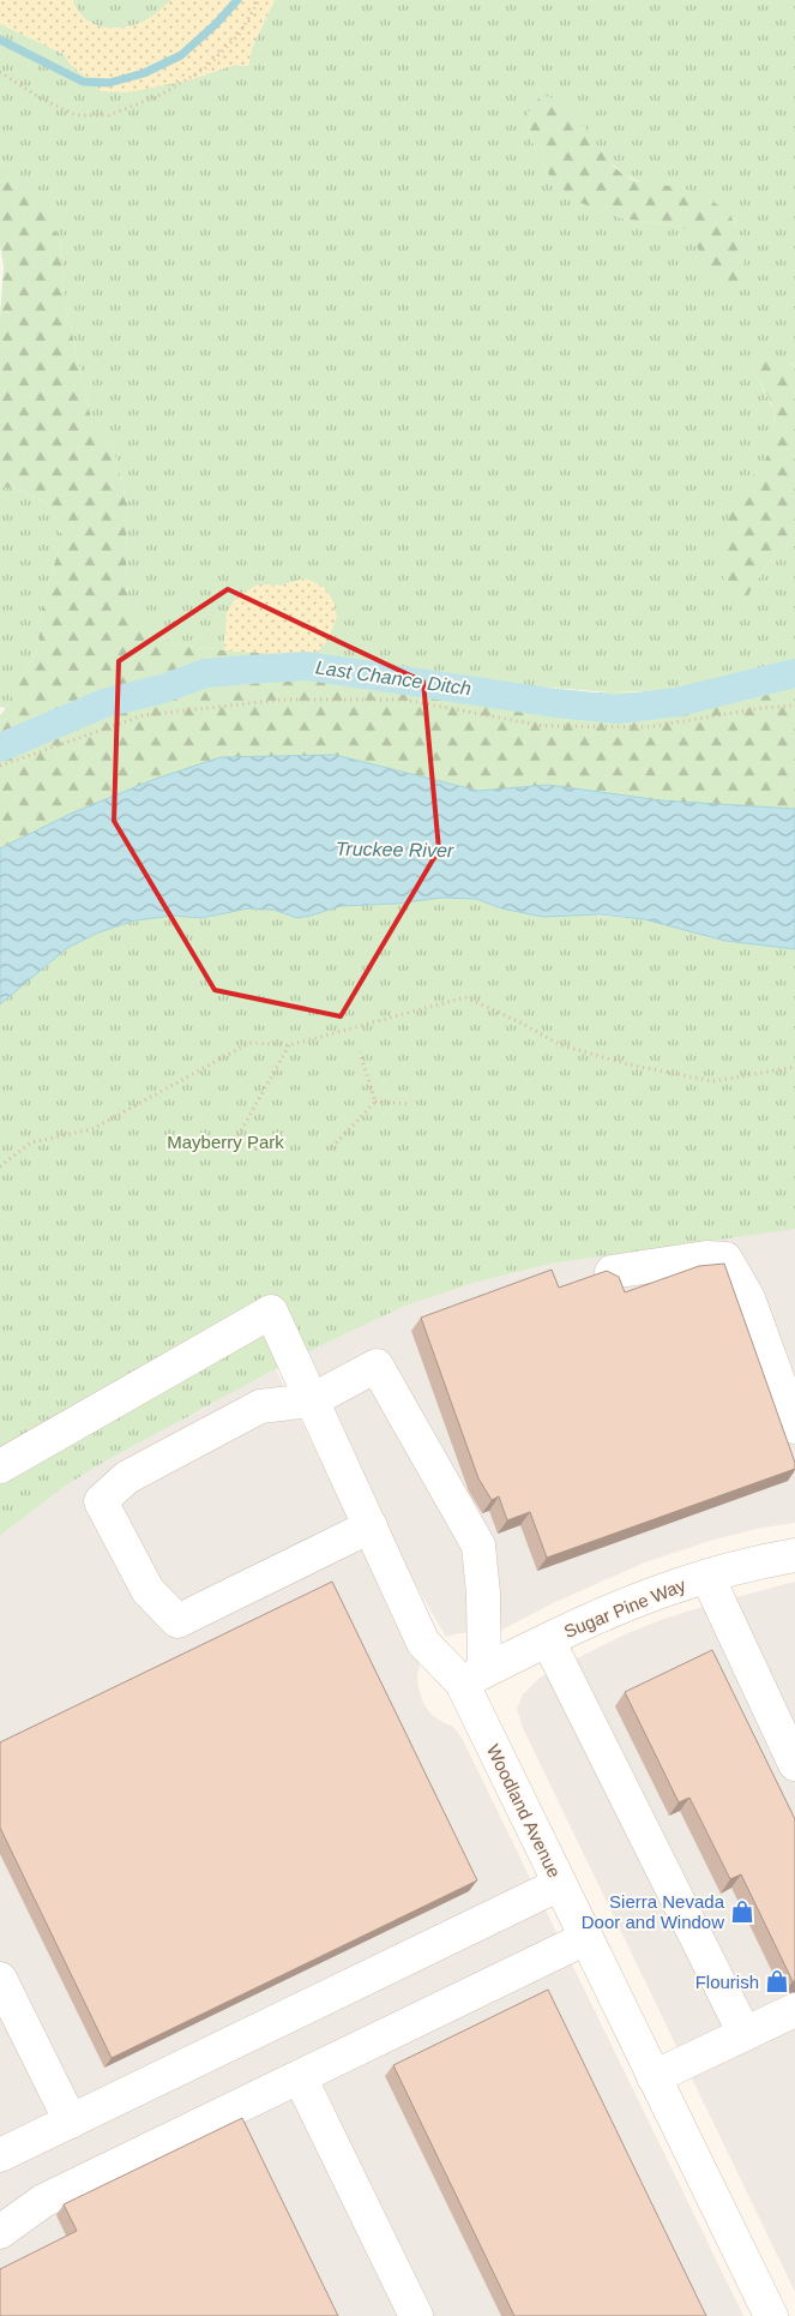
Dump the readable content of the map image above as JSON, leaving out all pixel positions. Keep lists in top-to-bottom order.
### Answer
{
  "streets": {
    "street": ["Sugar Pine Way", "Woodland Avenue"]
  },
  "crossings": [
    ["Sugar Pine Way", "Woodland Avenue"]
  ],
  "water": ["Last Chance Ditch", "Truckee River"],
  "parks": ["Mayberry Park"],
  "places": {
    "shop": ["Sierra Nevada Door and Window", "Flourish"]
  }
}
